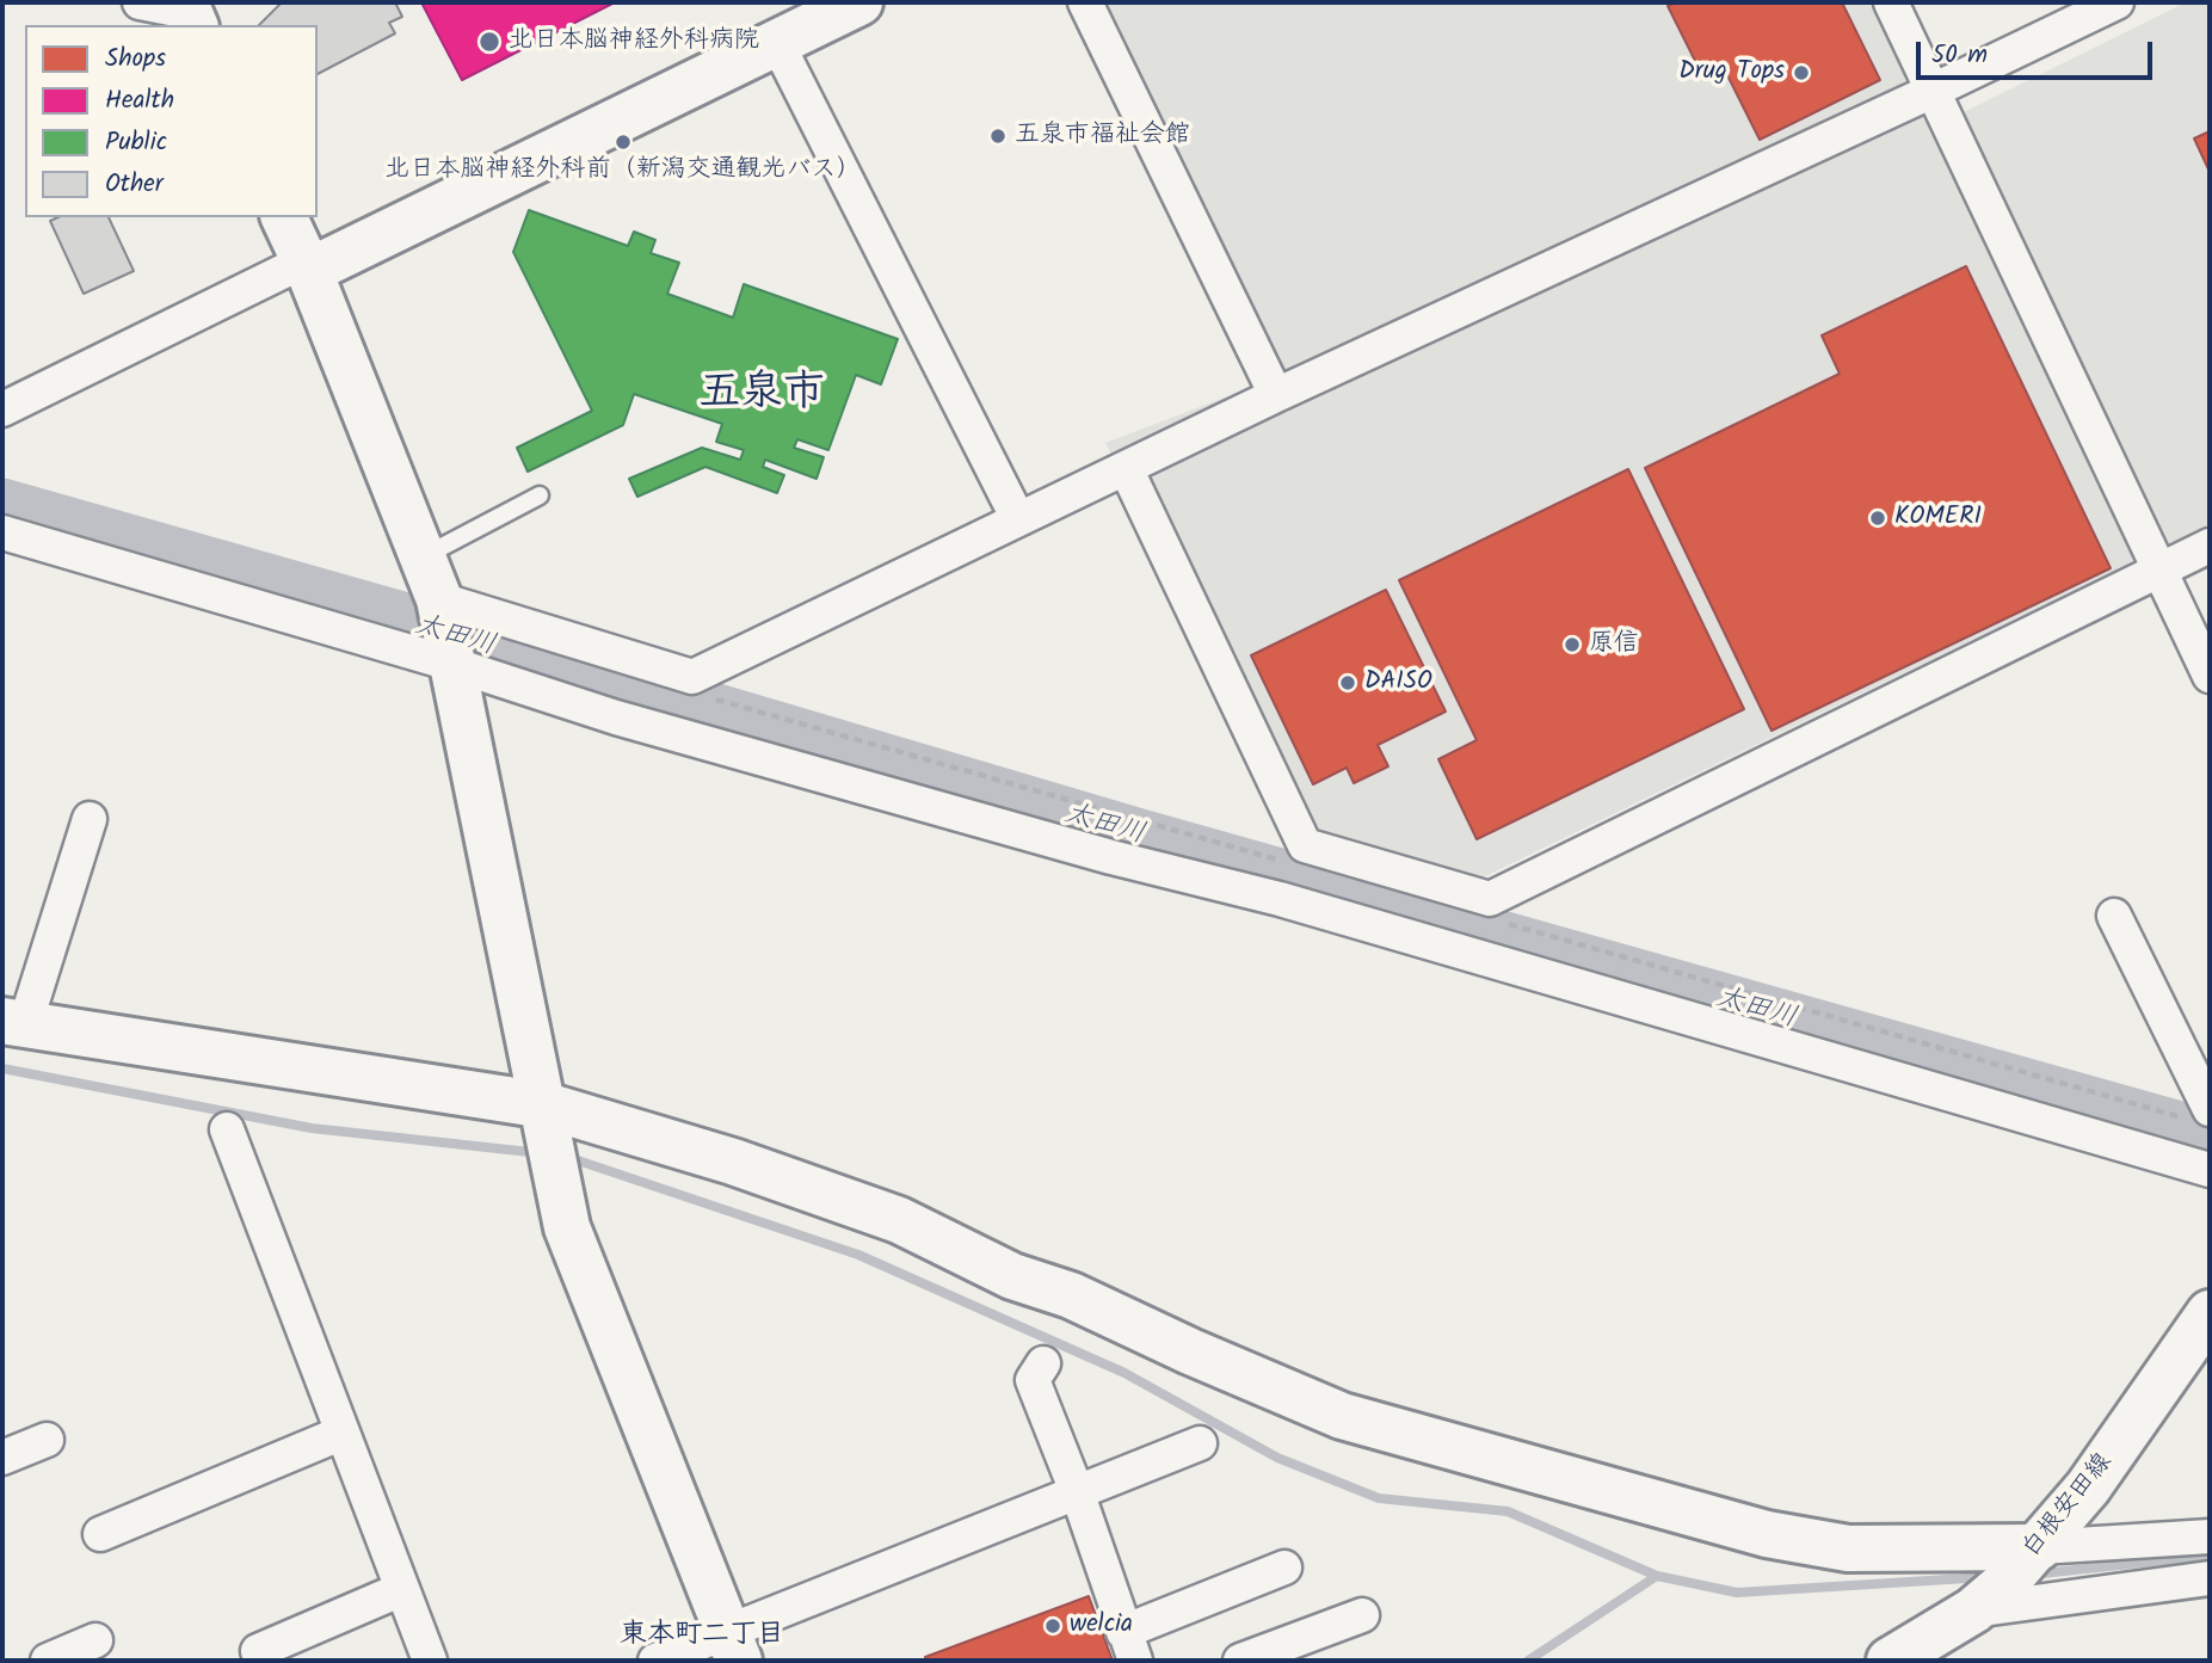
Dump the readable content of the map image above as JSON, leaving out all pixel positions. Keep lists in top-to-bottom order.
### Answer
{
  "streets": {
    "street": ["白根安田線"]
  },
  "districts": ["五泉市", "東本町二丁目"],
  "water": ["太田川"],
  "places": [
    "北日本脳神経外科病院",
    "Drug Tops",
    "五泉市福祉会館",
    "北日本脳神経外科前（新潟交通観光バス）",
    "KOMERI",
    "原信",
    "DAISO",
    "welcia"
  ],
  "legend": [
    "Shops",
    "Health",
    "Public",
    "Other"
  ],
  "scale_bar": "50 m"
}
